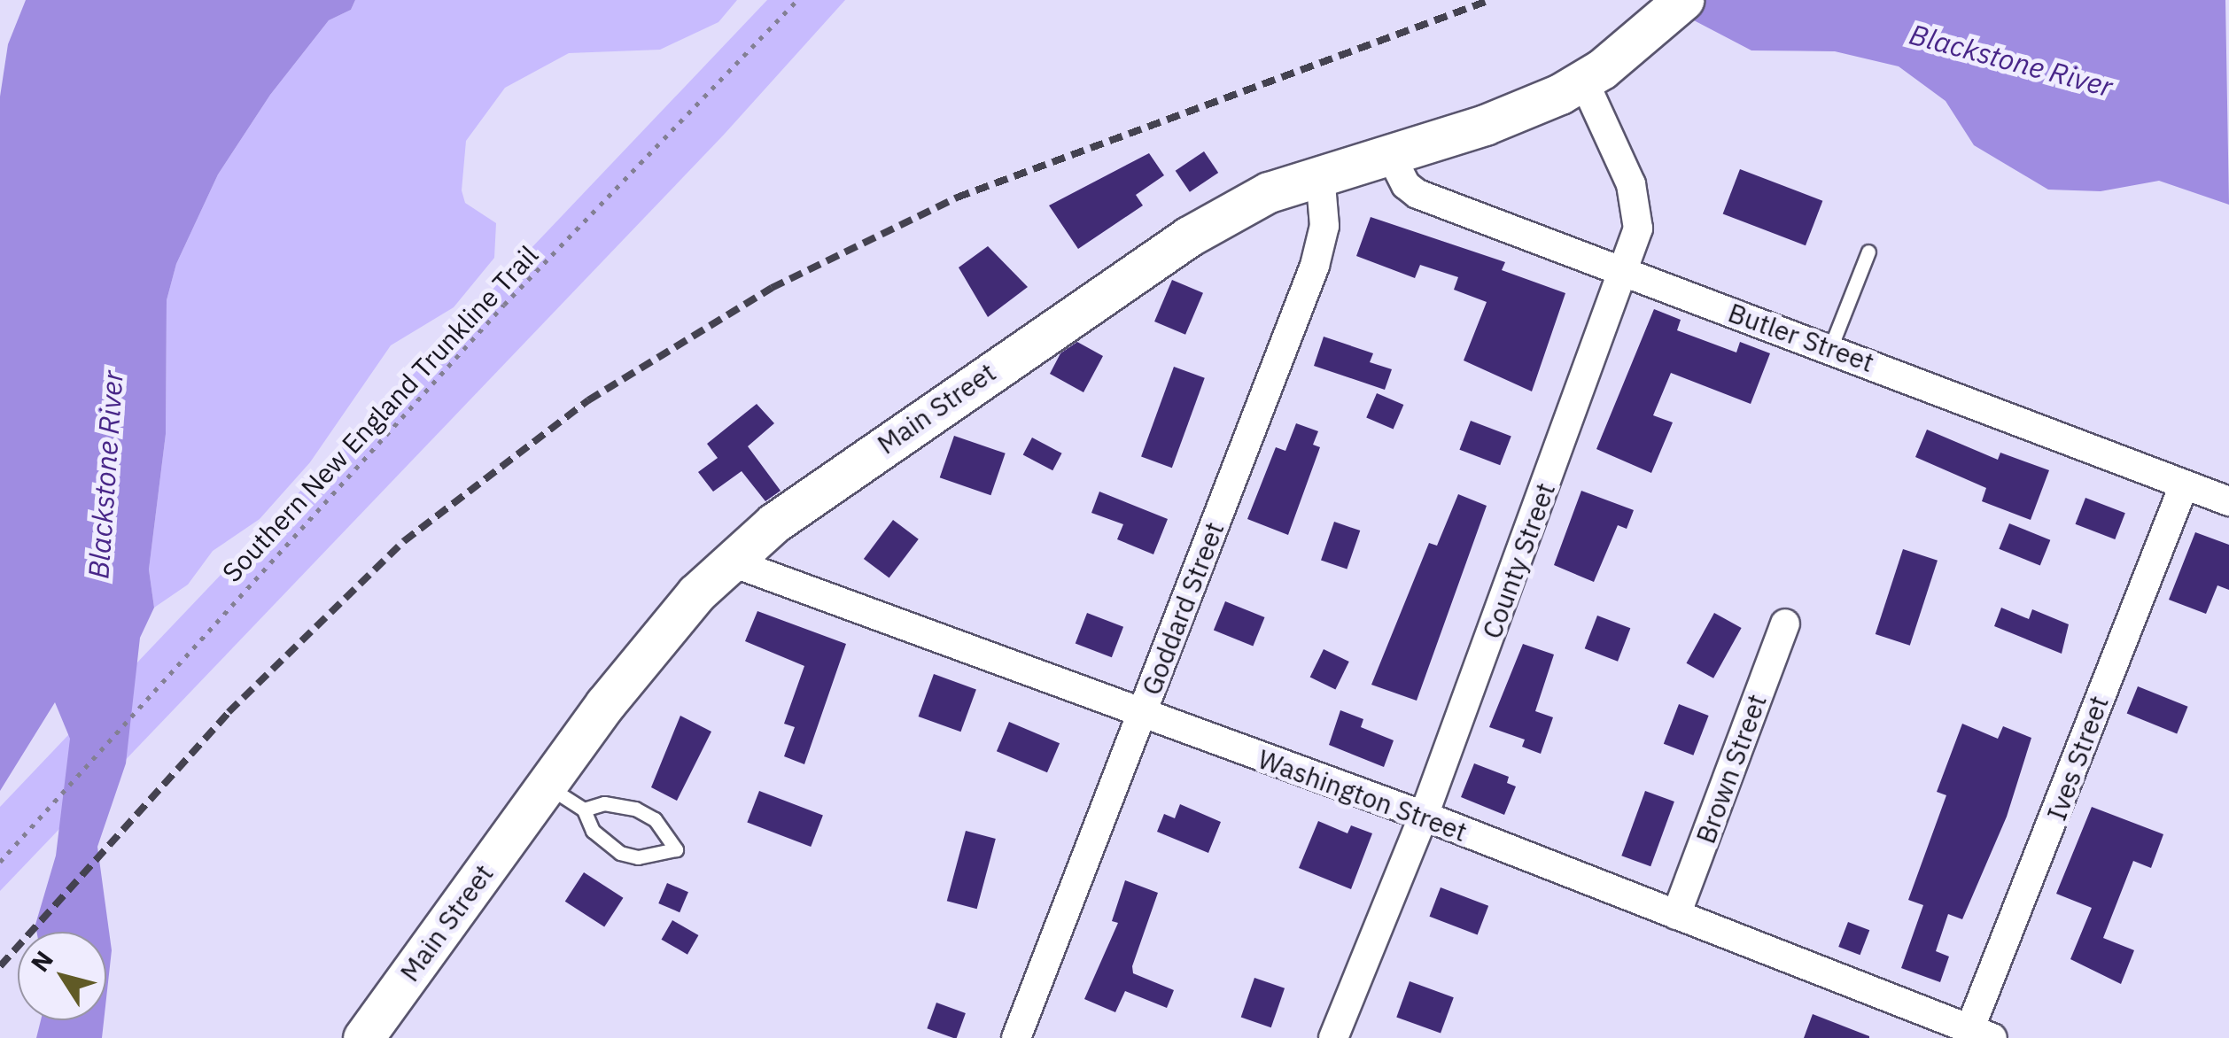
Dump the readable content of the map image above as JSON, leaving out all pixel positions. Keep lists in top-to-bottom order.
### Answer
{
  "streets": {
    "main road": ["Main Street"],
    "street": [
      "Butler Street",
      "County Street",
      "Goddard Street",
      "Ives Street",
      "Brown Street",
      "Washington Street"
    ],
    "path": ["Southern New England Trunkline Trail"]
  },
  "crossings": [
    ["Butler Street", "Main Street"],
    ["Butler Street", "County Street"],
    ["Butler Street", "Ives Street"],
    ["Main Street", "County Street"],
    ["Main Street", "Goddard Street"],
    ["Main Street", "Washington Street"],
    ["County Street", "Washington Street"],
    ["Goddard Street", "Washington Street"],
    ["Ives Street", "Washington Street"],
    ["Brown Street", "Washington Street"]
  ],
  "water": ["Blackstone River"],
  "north": "top left"
}
